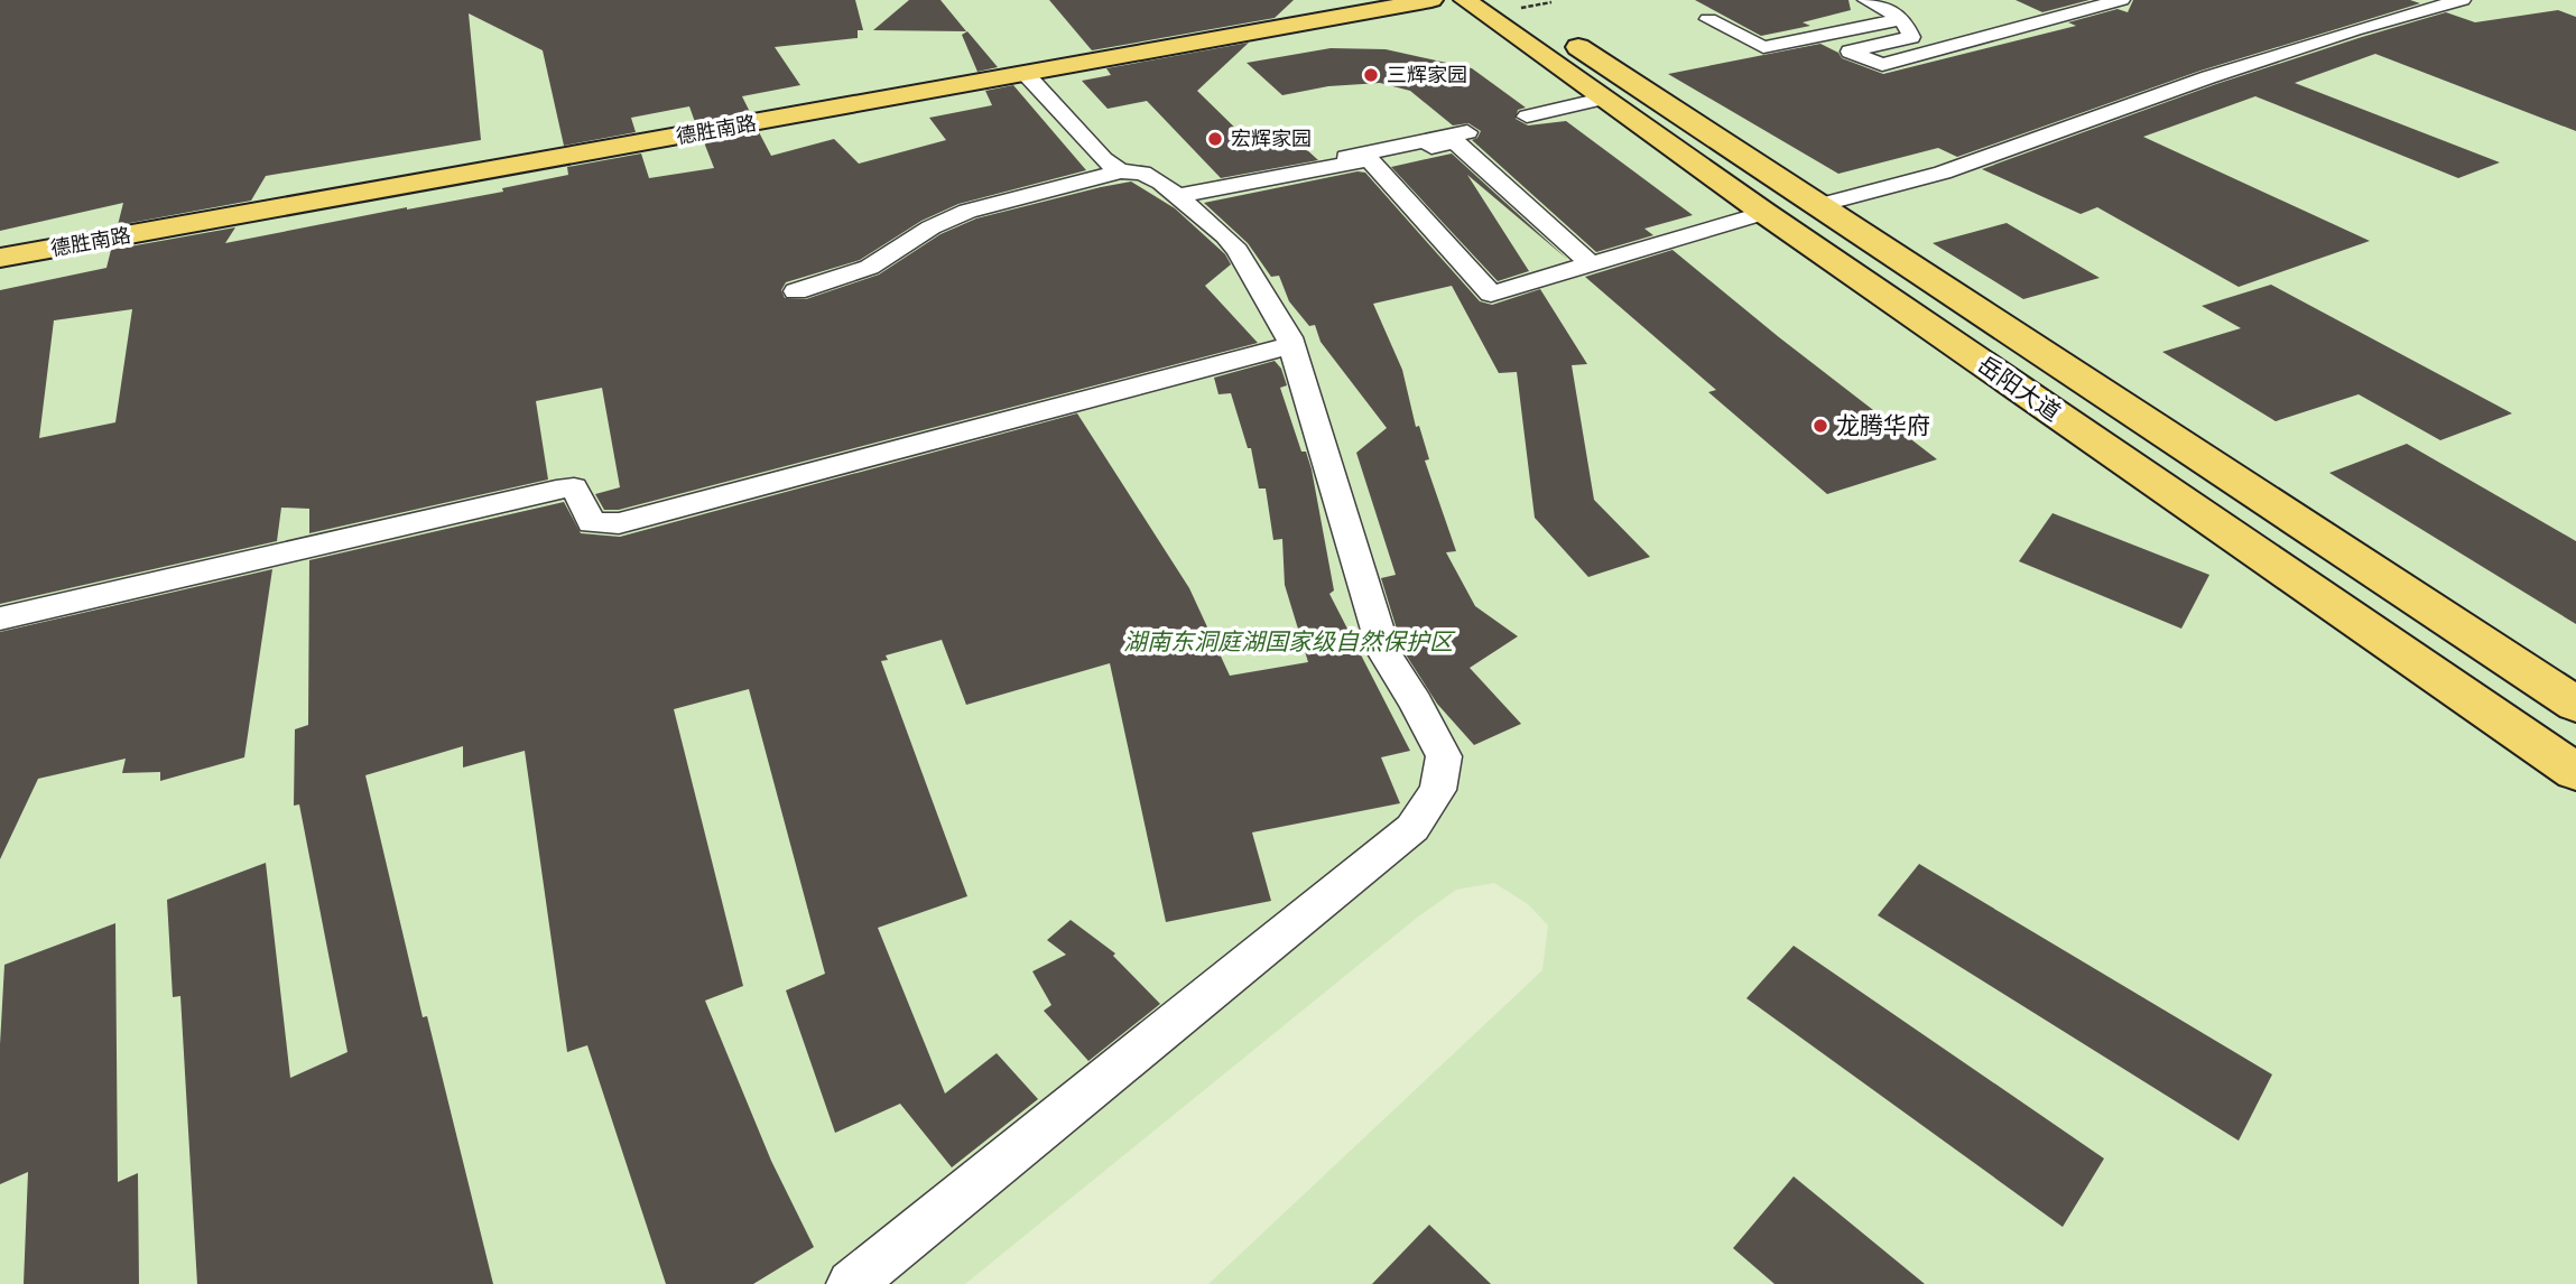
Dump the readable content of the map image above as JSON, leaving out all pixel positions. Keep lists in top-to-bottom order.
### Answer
{
  "streets": {
    "main road": ["德胜南路", "岳阳大道"]
  },
  "parks": ["湖南东洞庭湖国家级自然保护区"],
  "places": ["三辉家园", "宏辉家园", "龙腾华府"]
}
